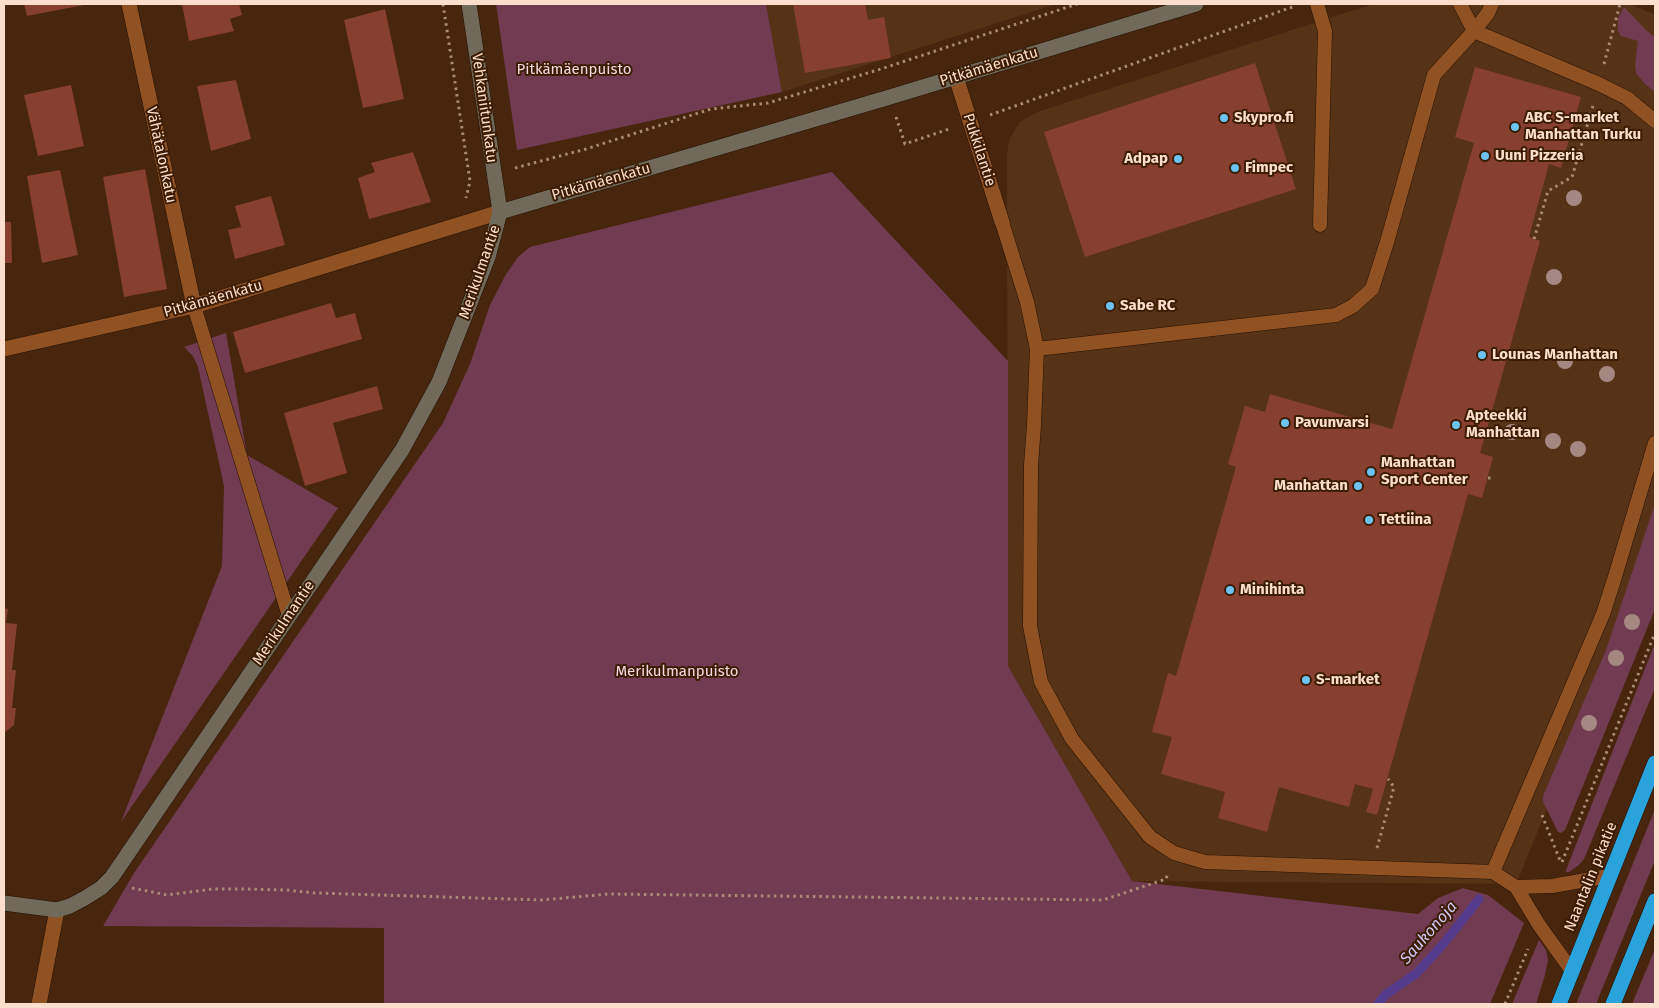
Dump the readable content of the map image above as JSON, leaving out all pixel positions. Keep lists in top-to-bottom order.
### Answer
{
  "streets": {
    "highway": ["Naantalin pikatie"],
    "street": [
      "Pitkämäenkatu",
      "Vehkaniitunkatu",
      "Pukkilantie",
      "Vähätalonkatu",
      "Merikulmantie"
    ]
  },
  "crossings": [
    ["Pitkämäenkatu", "Vehkaniitunkatu"],
    ["Pitkämäenkatu", "Pukkilantie"],
    ["Pitkämäenkatu", "Vähätalonkatu"],
    ["Pitkämäenkatu", "Merikulmantie"],
    ["Vehkaniitunkatu", "Merikulmantie"]
  ],
  "water": ["Saukonoja"],
  "parks": ["Pitkämäenpuisto", "Merikulmanpuisto"],
  "places": [
    "Skypro.fi",
    "ABC S-market Manhattan Turku",
    "Uuni Pizzeria",
    "Adpap",
    "Fimpec",
    "Sabe RC",
    "Lounas Manhattan",
    "Pavunvarsi",
    "Apteekki Manhattan",
    "Manhattan Sport Center",
    "Manhattan",
    "Tettiina",
    "Minihinta",
    "S-market"
  ]
}
